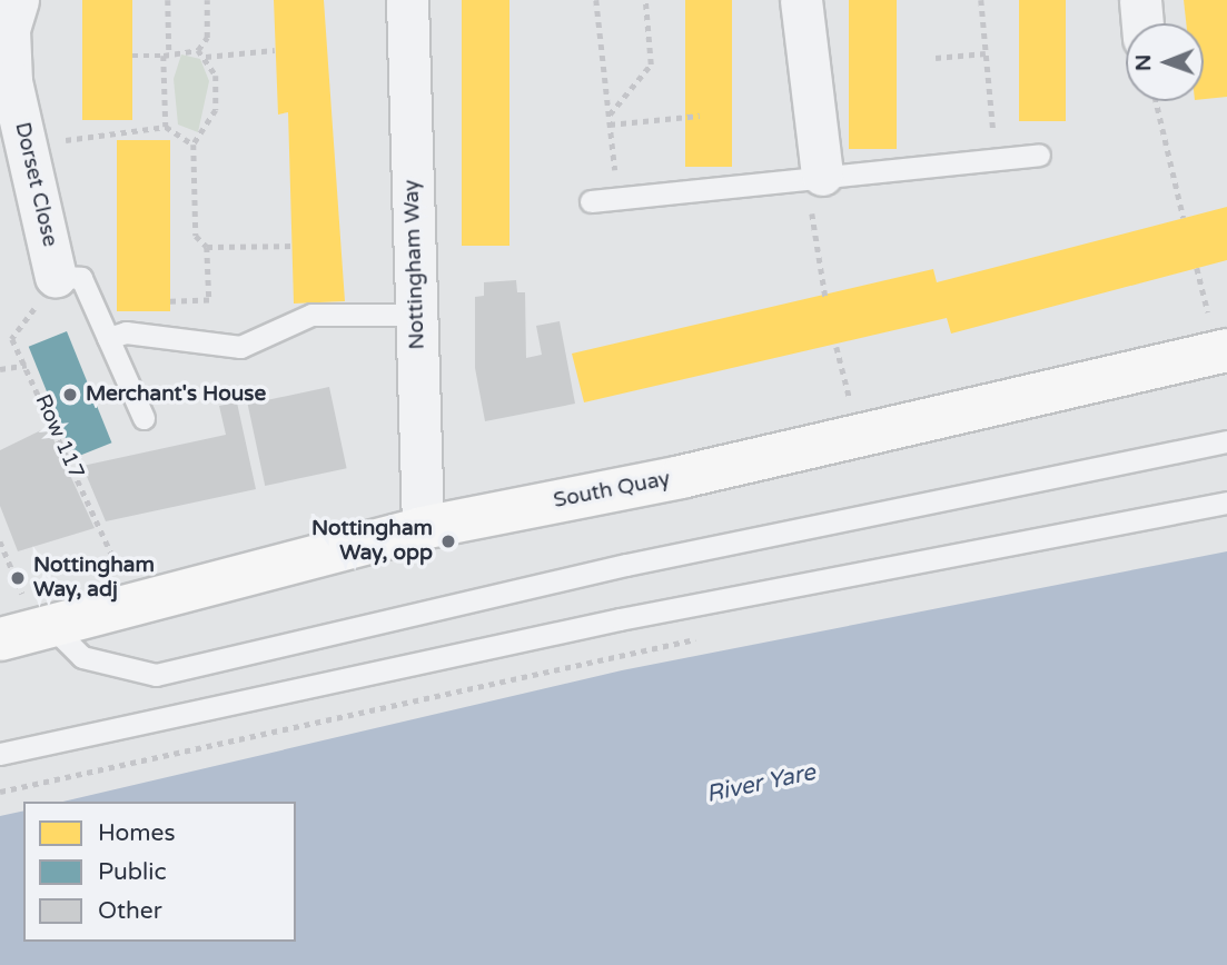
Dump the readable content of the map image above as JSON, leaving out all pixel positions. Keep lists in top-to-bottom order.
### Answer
{
  "streets": {
    "main road": ["South Quay"],
    "street": ["Dorset Close", "Nottingham Way"],
    "path": ["Row 117"]
  },
  "crossings": [
    ["Dorset Close", "Row 117"],
    ["Nottingham Way", "South Quay"],
    ["Row 117", "South Quay"]
  ],
  "water": ["River Yare"],
  "places": ["Merchant's House", "Nottingham Way, opp", "Nottingham Way, adj"],
  "legend": ["Homes", "Public", "Other"],
  "north": "left"
}
